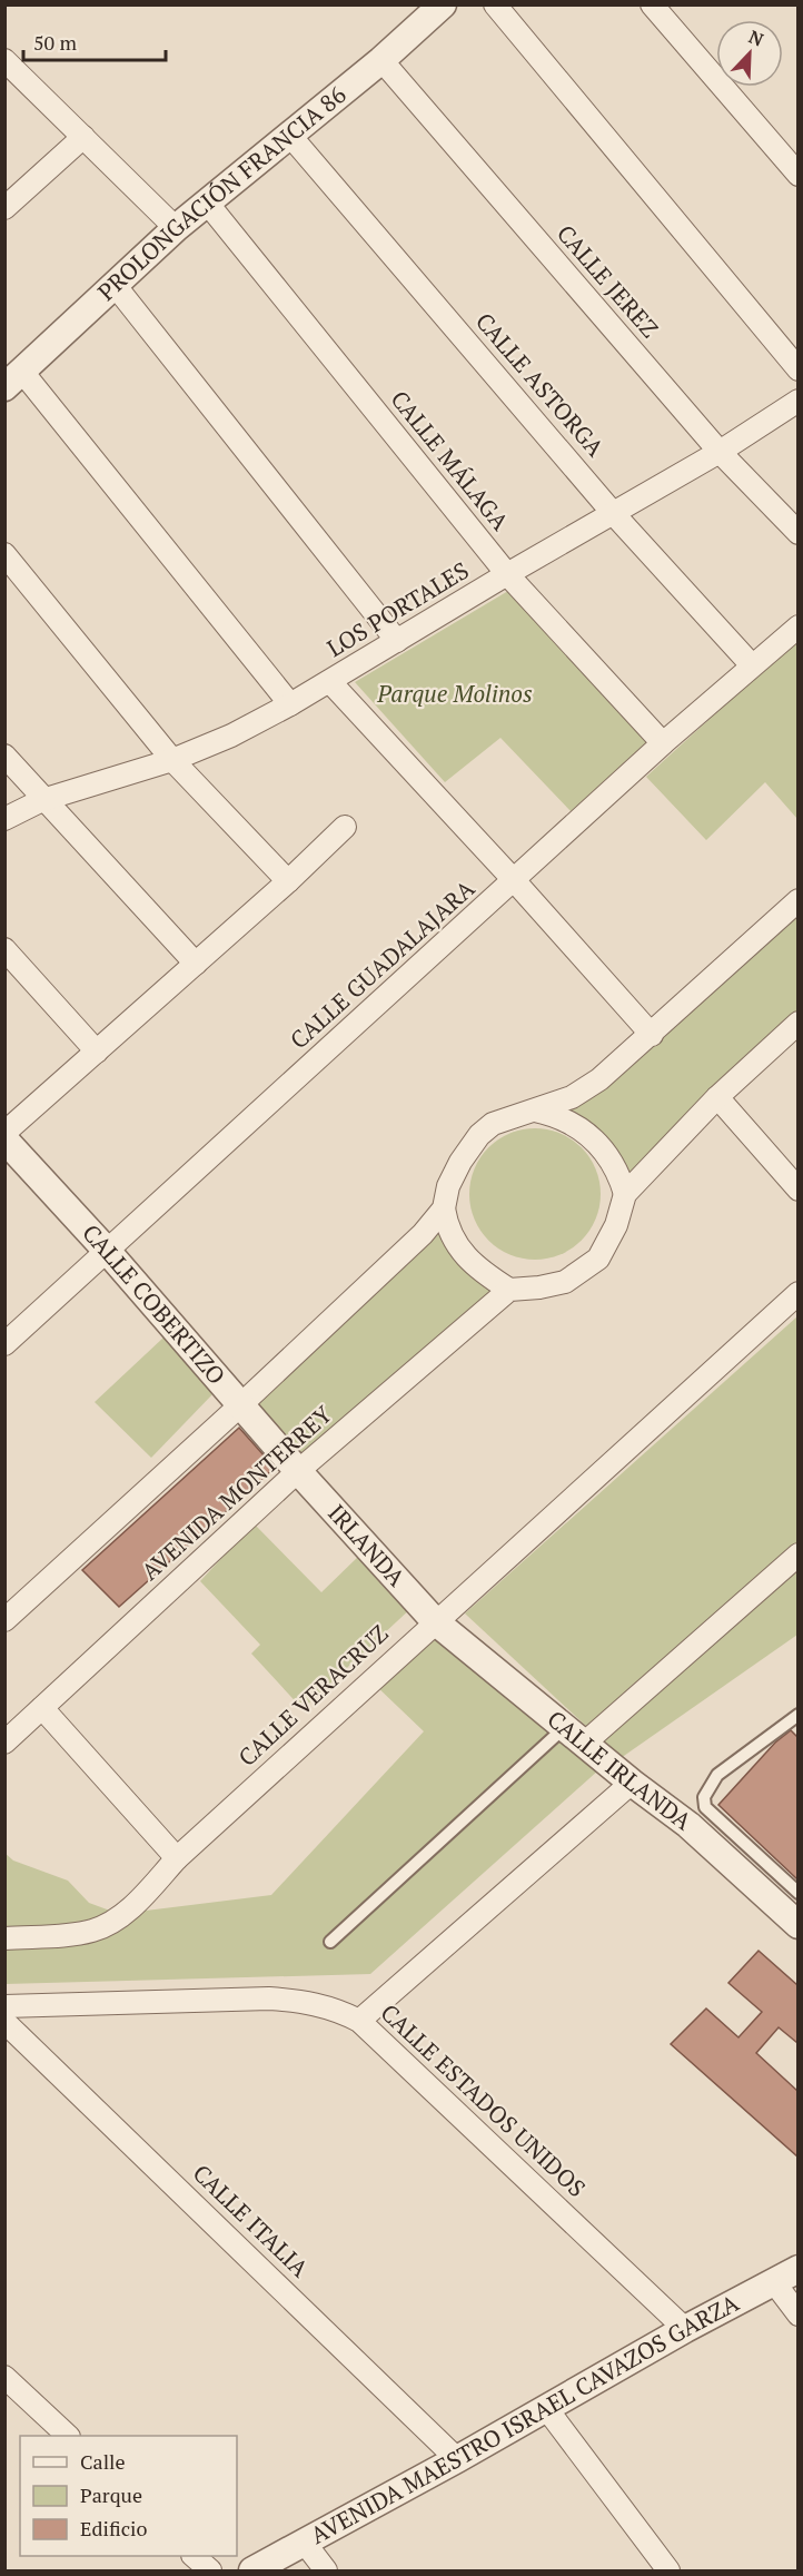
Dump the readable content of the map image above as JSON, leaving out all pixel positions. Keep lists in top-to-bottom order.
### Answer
{
  "streets": {
    "street": [
      "PROLONGACIÓN FRANCIA 86",
      "CALLE JEREZ",
      "CALLE ASTORGA",
      "CALLE MÁLAGA",
      "LOS PORTALES",
      "CALLE GUADALAJARA",
      "CALLE COBERTIZO",
      "AVENIDA MONTERREY",
      "IRLANDA",
      "CALLE VERACRUZ",
      "CALLE IRLANDA",
      "CALLE ESTADOS UNIDOS",
      "CALLE ITALIA",
      "AVENIDA MAESTRO ISRAEL CAVAZOS GARZA"
    ]
  },
  "crossings": [
    ["PROLONGACIÓN FRANCIA 86", "CALLE JEREZ"],
    ["PROLONGACIÓN FRANCIA 86", "CALLE ASTORGA"],
    ["PROLONGACIÓN FRANCIA 86", "CALLE MÁLAGA"],
    ["CALLE JEREZ", "LOS PORTALES"],
    ["CALLE ASTORGA", "LOS PORTALES"],
    ["CALLE ASTORGA", "CALLE GUADALAJARA"],
    ["CALLE MÁLAGA", "LOS PORTALES"],
    ["CALLE MÁLAGA", "CALLE GUADALAJARA"],
    ["CALLE GUADALAJARA", "CALLE COBERTIZO"],
    ["CALLE COBERTIZO", "AVENIDA MONTERREY"],
    ["CALLE COBERTIZO", "IRLANDA"],
    ["AVENIDA MONTERREY", "IRLANDA"],
    ["IRLANDA", "CALLE VERACRUZ"],
    ["IRLANDA", "CALLE IRLANDA"],
    ["CALLE VERACRUZ", "CALLE IRLANDA"],
    ["CALLE ESTADOS UNIDOS", "AVENIDA MAESTRO ISRAEL CAVAZOS GARZA"],
    ["CALLE ITALIA", "AVENIDA MAESTRO ISRAEL CAVAZOS GARZA"]
  ],
  "parks": ["Parque Molinos"],
  "legend": ["Calle", "Parque", "Edificio"],
  "scale_bar": "50 m",
  "north": "top right"
}
